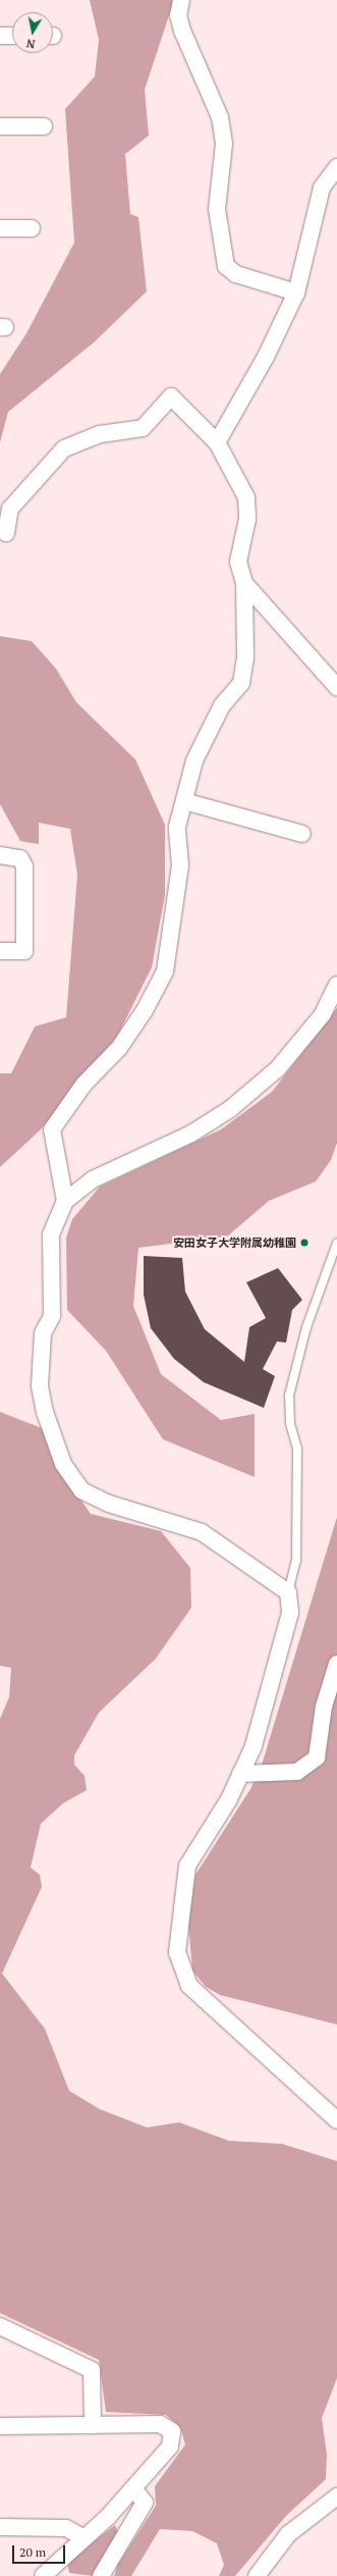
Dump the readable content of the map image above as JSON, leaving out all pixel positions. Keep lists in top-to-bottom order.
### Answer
{
  "places": ["安田女子大学附属幼稚園"],
  "scale_bar": "20 m",
  "north": "bottom"
}
